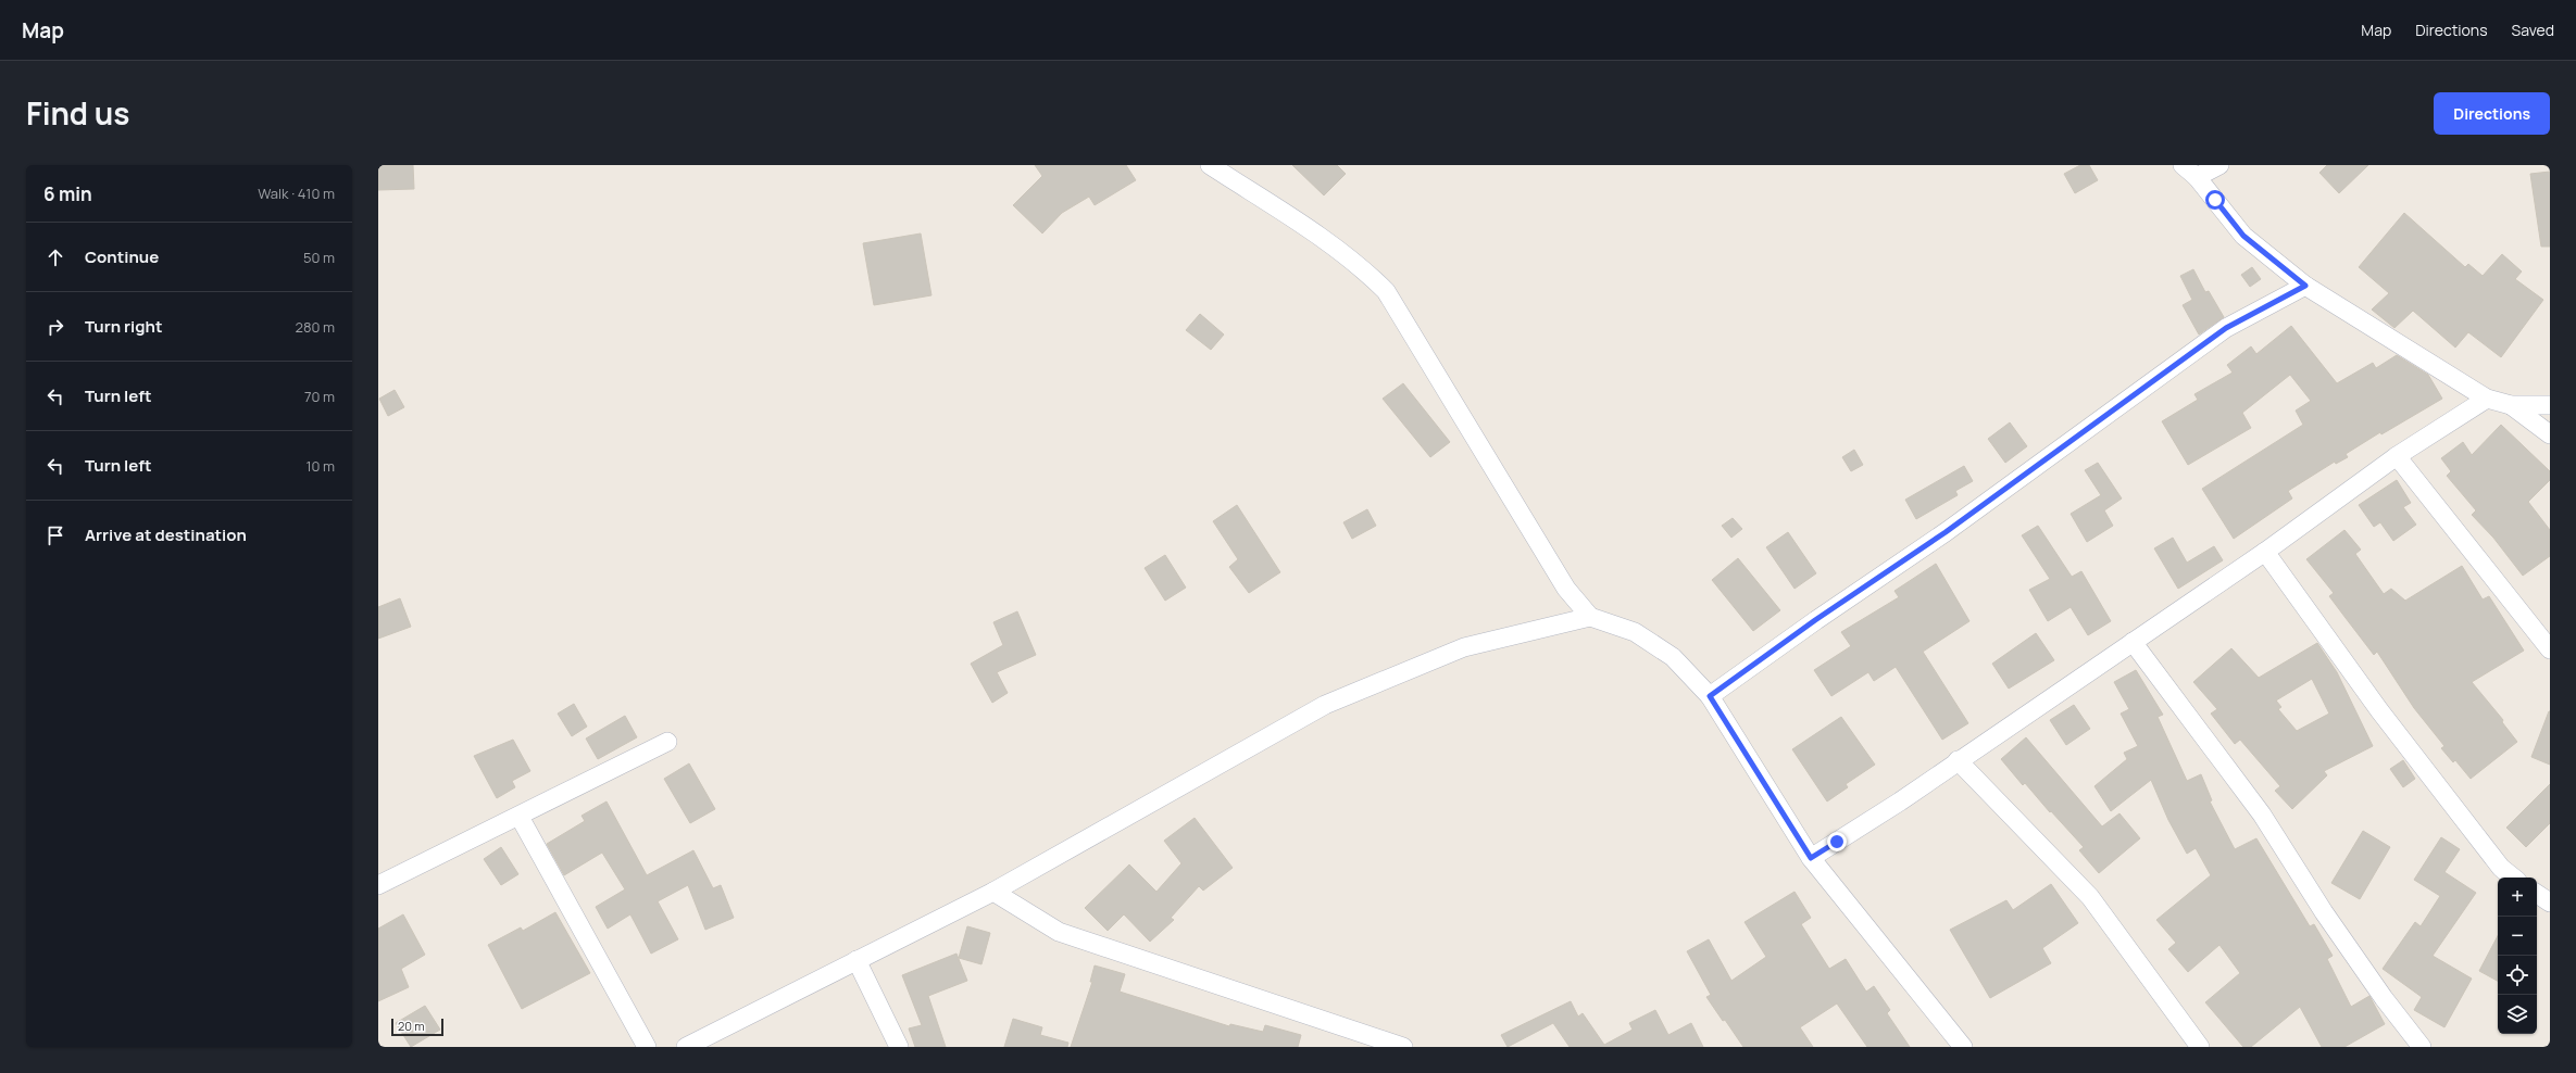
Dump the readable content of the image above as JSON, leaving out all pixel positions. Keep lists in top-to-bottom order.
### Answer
{
  "scale_bar": "20 m",
  "page": {
    "header": "Map",
    "nav": ["Map", "Directions", "Saved"],
    "title": "Find us",
    "buttons": "Directions",
    "heading": ["6 min", "Walk · 410 m"],
    "list": [
      ["Continue", "50 m"],
      ["Turn right", "280 m"],
      ["Turn left", "70 m"],
      ["Turn left", "10 m"],
      "Arrive at destination"
    ],
    "map_buttons": ["+", "−"],
    "scale": "20 m"
  }
}
